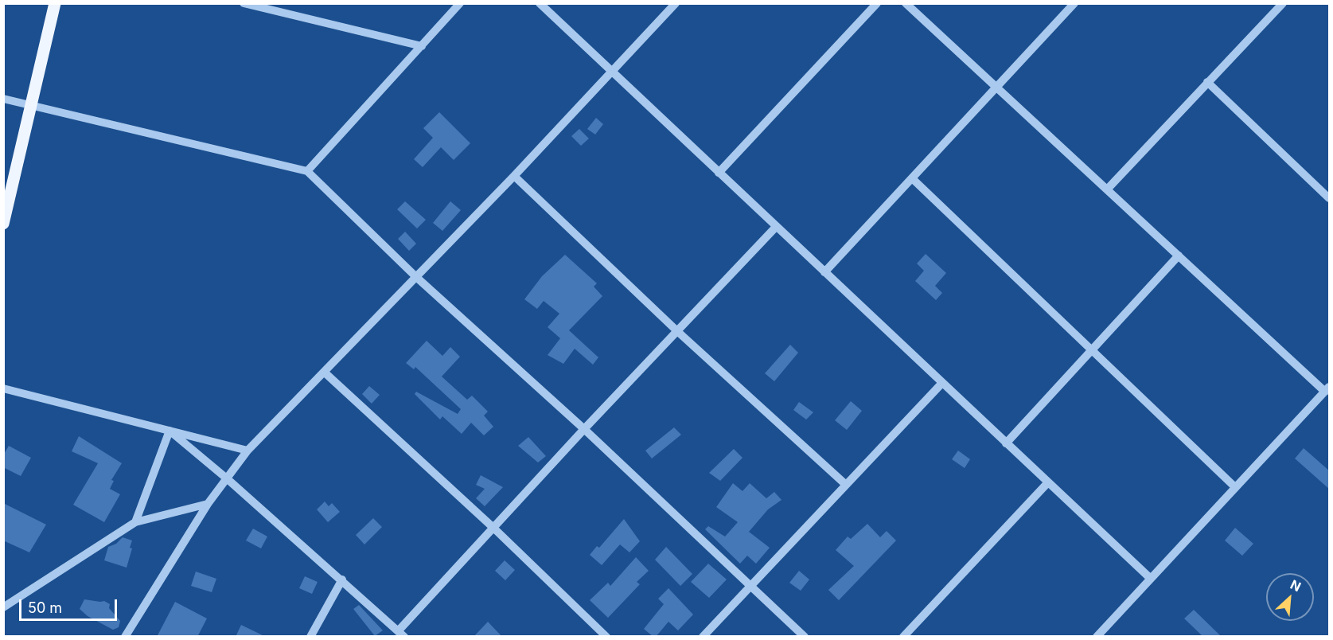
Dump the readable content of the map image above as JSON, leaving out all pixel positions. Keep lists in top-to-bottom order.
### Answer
{
  "scale_bar": "50 m",
  "north": "top right"
}
